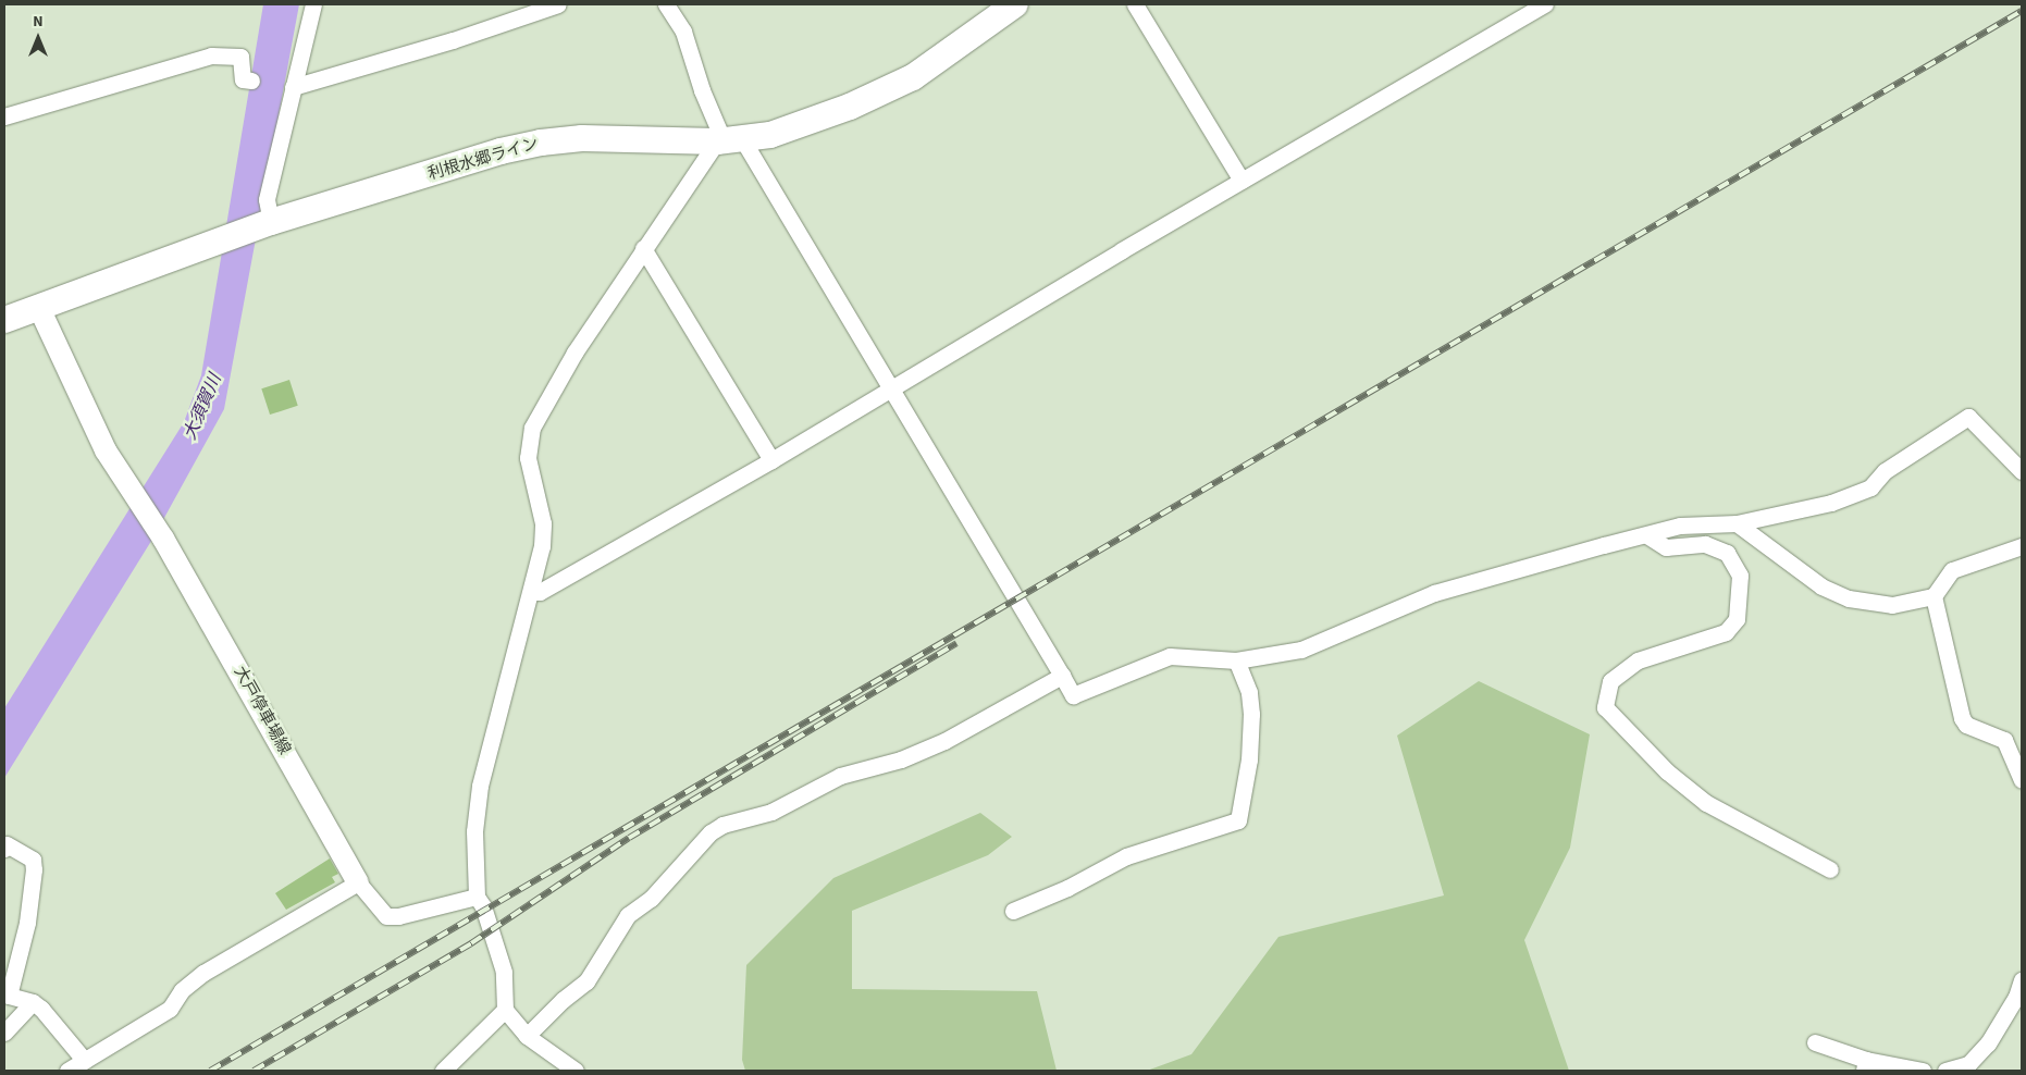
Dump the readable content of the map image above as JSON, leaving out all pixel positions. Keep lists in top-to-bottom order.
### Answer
{
  "streets": {
    "highway": ["利根水郷ライン"],
    "main road": ["大戸停車場線"]
  },
  "crossings": [
    ["利根水郷ライン", "大戸停車場線"]
  ],
  "water": ["大須賀川"],
  "north": "top"
}
